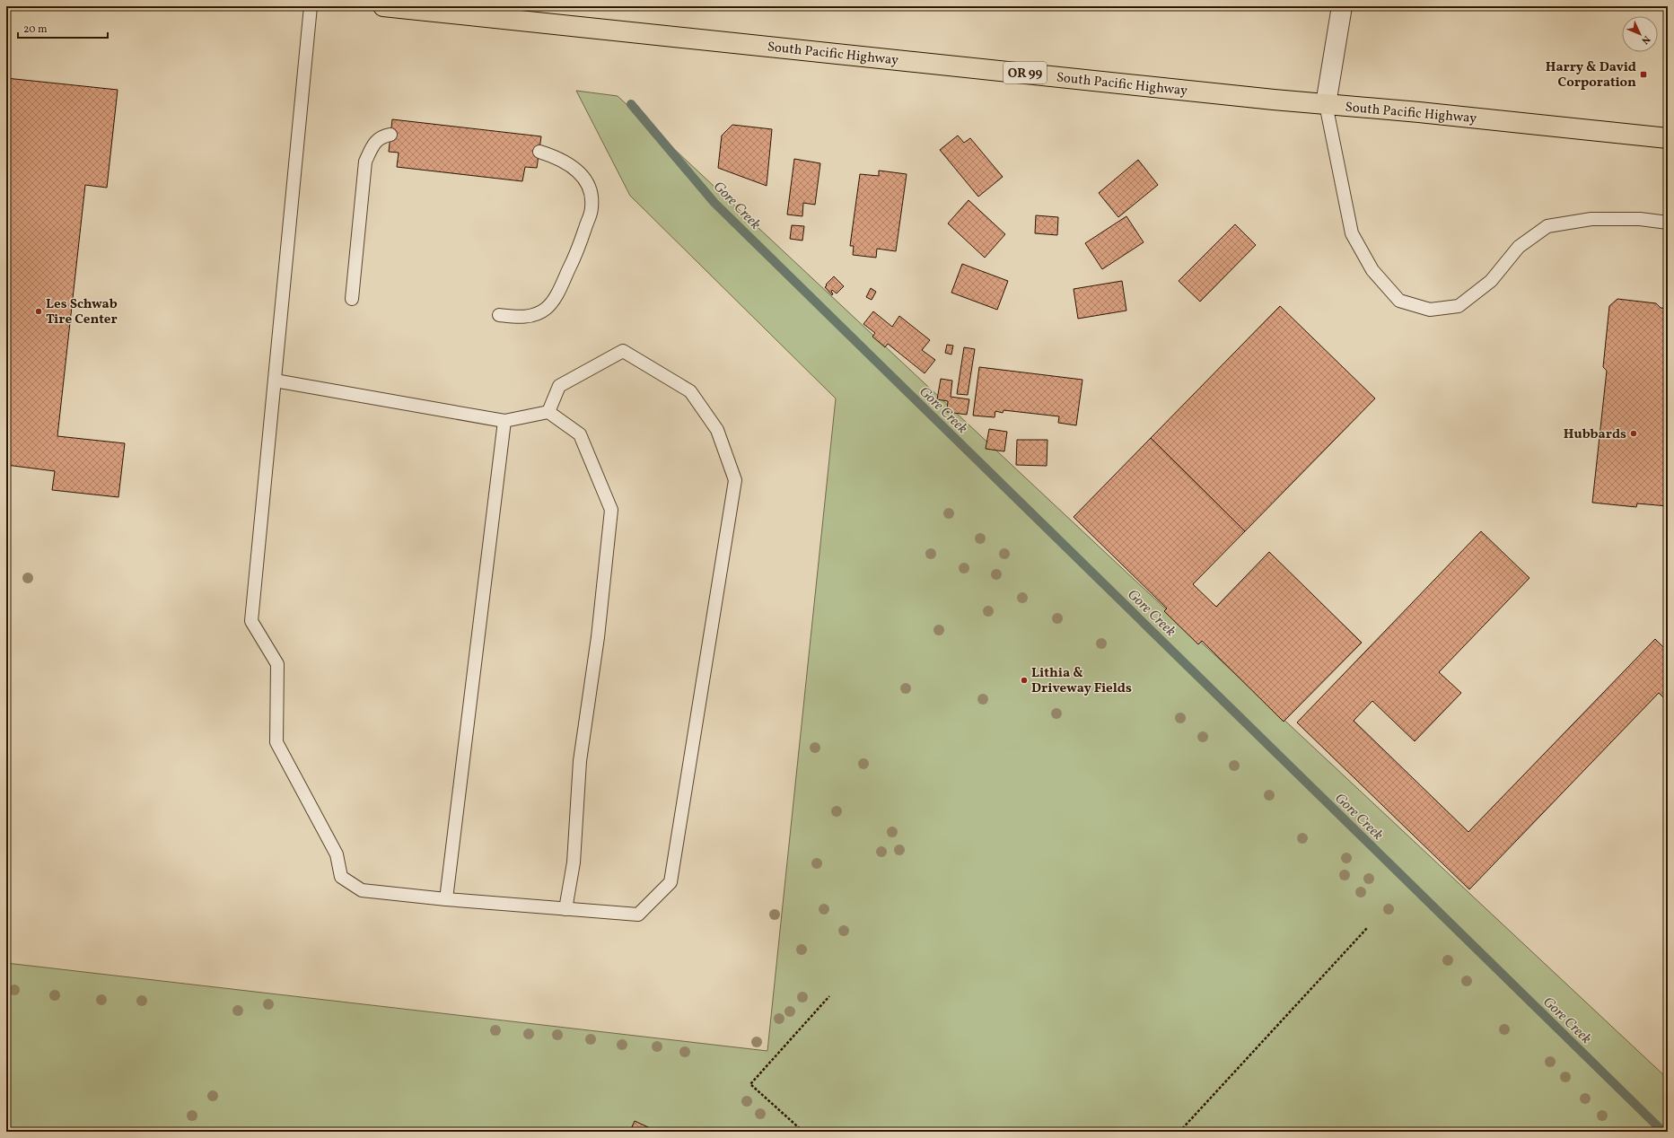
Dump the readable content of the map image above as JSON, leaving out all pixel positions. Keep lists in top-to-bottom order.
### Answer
{
  "streets": {
    "main road": ["South Pacific Highway", "OR 99"]
  },
  "water": ["Gore Creek"],
  "places": {
    "transit": ["Harry & David Corporation"],
    "other": ["Les Schwab Tire Center", "Hubbards", "Lithia & Driveway Fields"]
  },
  "scale_bar": "20 m",
  "north": "bottom right"
}
